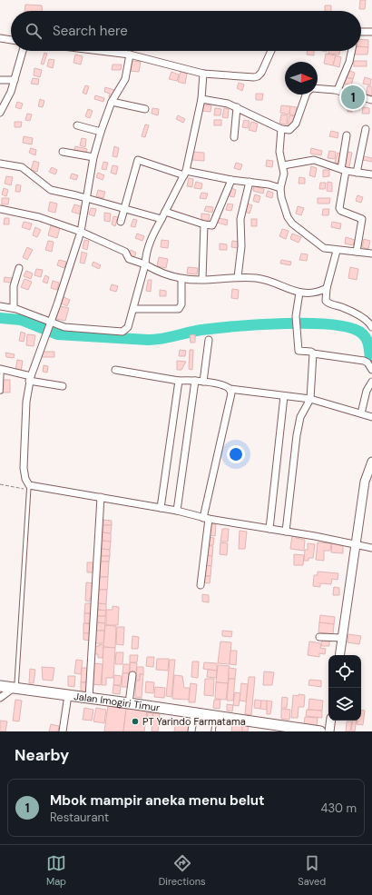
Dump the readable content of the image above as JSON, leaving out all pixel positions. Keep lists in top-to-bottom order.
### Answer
{
  "streets": {
    "main road": ["Jalan Imogiri Timur"]
  },
  "places": ["PT Yarindo Farmatama"],
  "north": "right",
  "page": {
    "search": "Search here",
    "pins": "1",
    "heading": "Nearby",
    "list": [
      {
        "mark": "1",
        "name": "Mbok mampir aneka menu belut",
        "note": "Restaurant",
        "value": "430 m"
      }
    ],
    "nav": ["Map", "Directions", "Saved"]
  }
}
